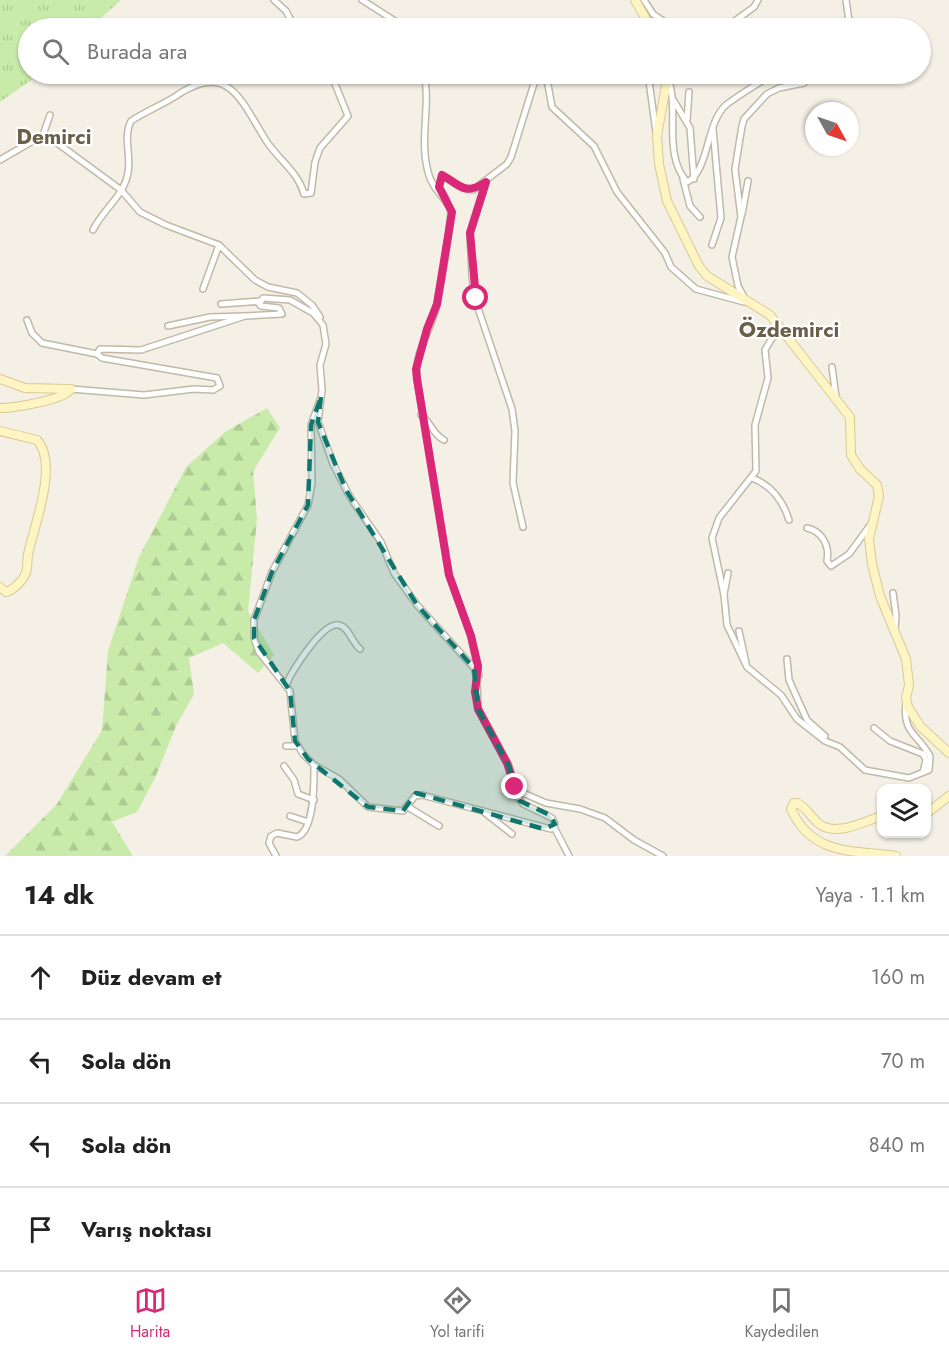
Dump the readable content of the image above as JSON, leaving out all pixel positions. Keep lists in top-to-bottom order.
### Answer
{
  "districts": ["Demirci", "Özdemirci"],
  "north": "bottom right",
  "page": {
    "search": "Burada ara",
    "heading": ["14 dk", "Yaya · 1.1 km"],
    "list": [
      ["Düz devam et", "160 m"],
      ["Sola dön", "70 m"],
      ["Sola dön", "840 m"],
      "Varış noktası"
    ],
    "nav": ["Harita", "Yol tarifi", "Kaydedilen"]
  }
}
